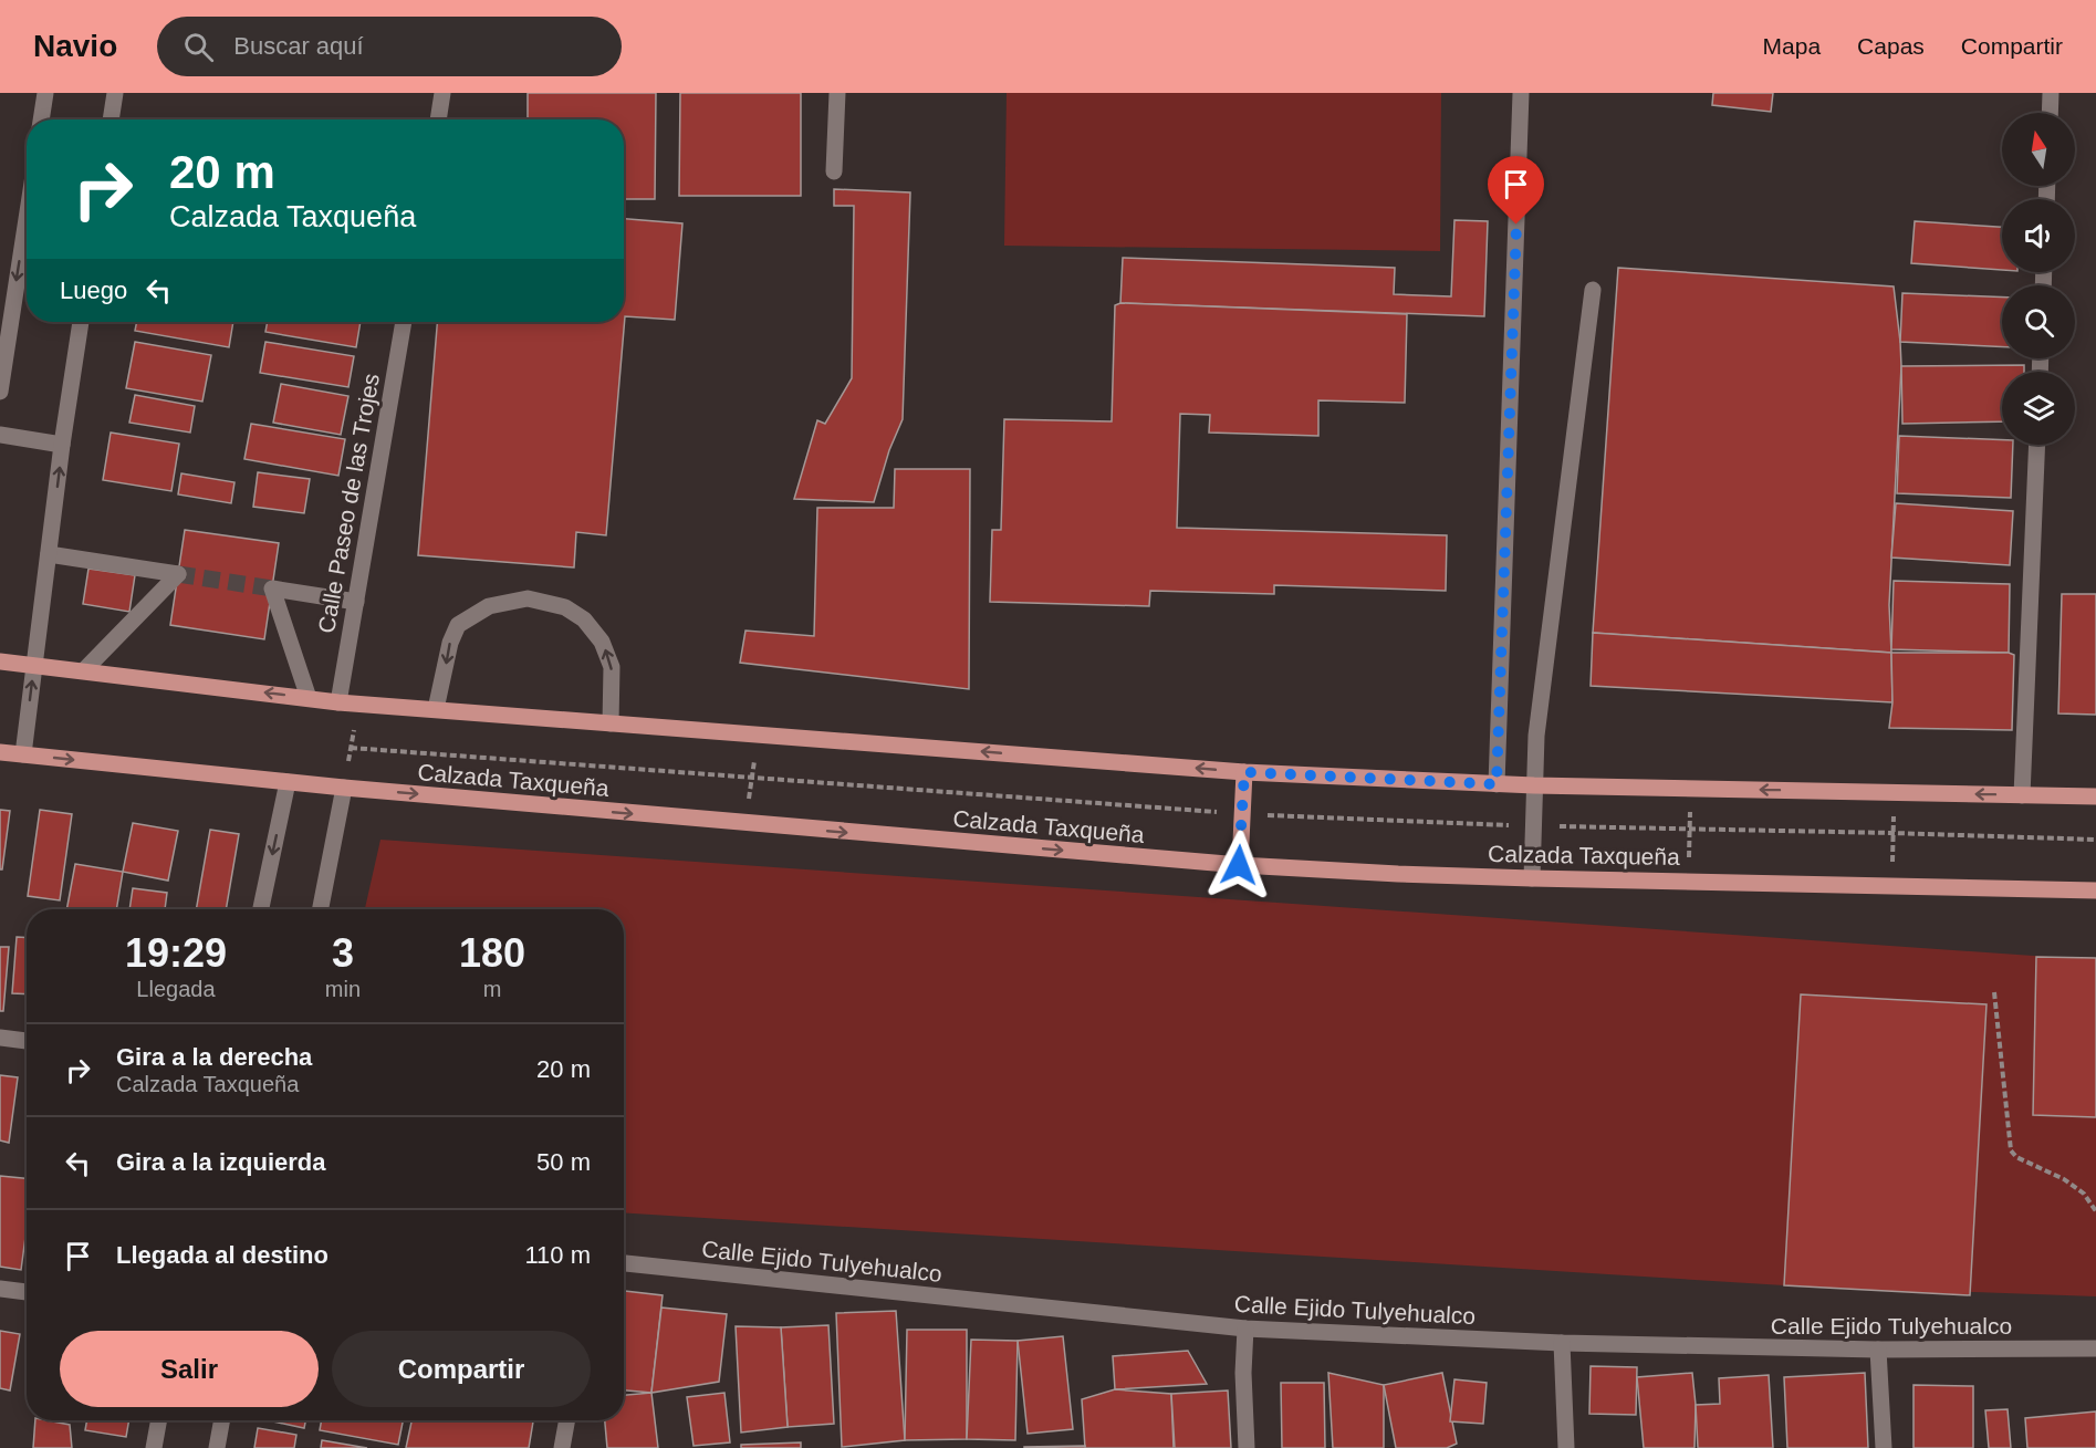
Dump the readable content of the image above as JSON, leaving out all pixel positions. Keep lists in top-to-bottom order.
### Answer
{
  "streets": {
    "main road": ["Calzada Taxqueña"],
    "street": ["Calle Paseo de las Trojes", "Calle Ejido Tulyehualco"]
  },
  "north": "top",
  "page": {
    "header": "Navio",
    "search": "Buscar aquí",
    "nav": ["Mapa", "Capas", "Compartir"],
    "turn": ["20 m", "Calzada Taxqueña"],
    "then": "Luego",
    "eta": [
      "19:29",
      "Llegada",
      "3",
      "min",
      "180",
      "m"
    ],
    "list": [
      {
        "name": "Gira a la derecha",
        "note": "Calzada Taxqueña",
        "value": "20 m"
      },
      {
        "name": "Gira a la izquierda",
        "value": "50 m"
      },
      {
        "name": "Llegada al destino",
        "value": "110 m"
      }
    ],
    "buttons": ["Salir", "Compartir"]
  }
}
